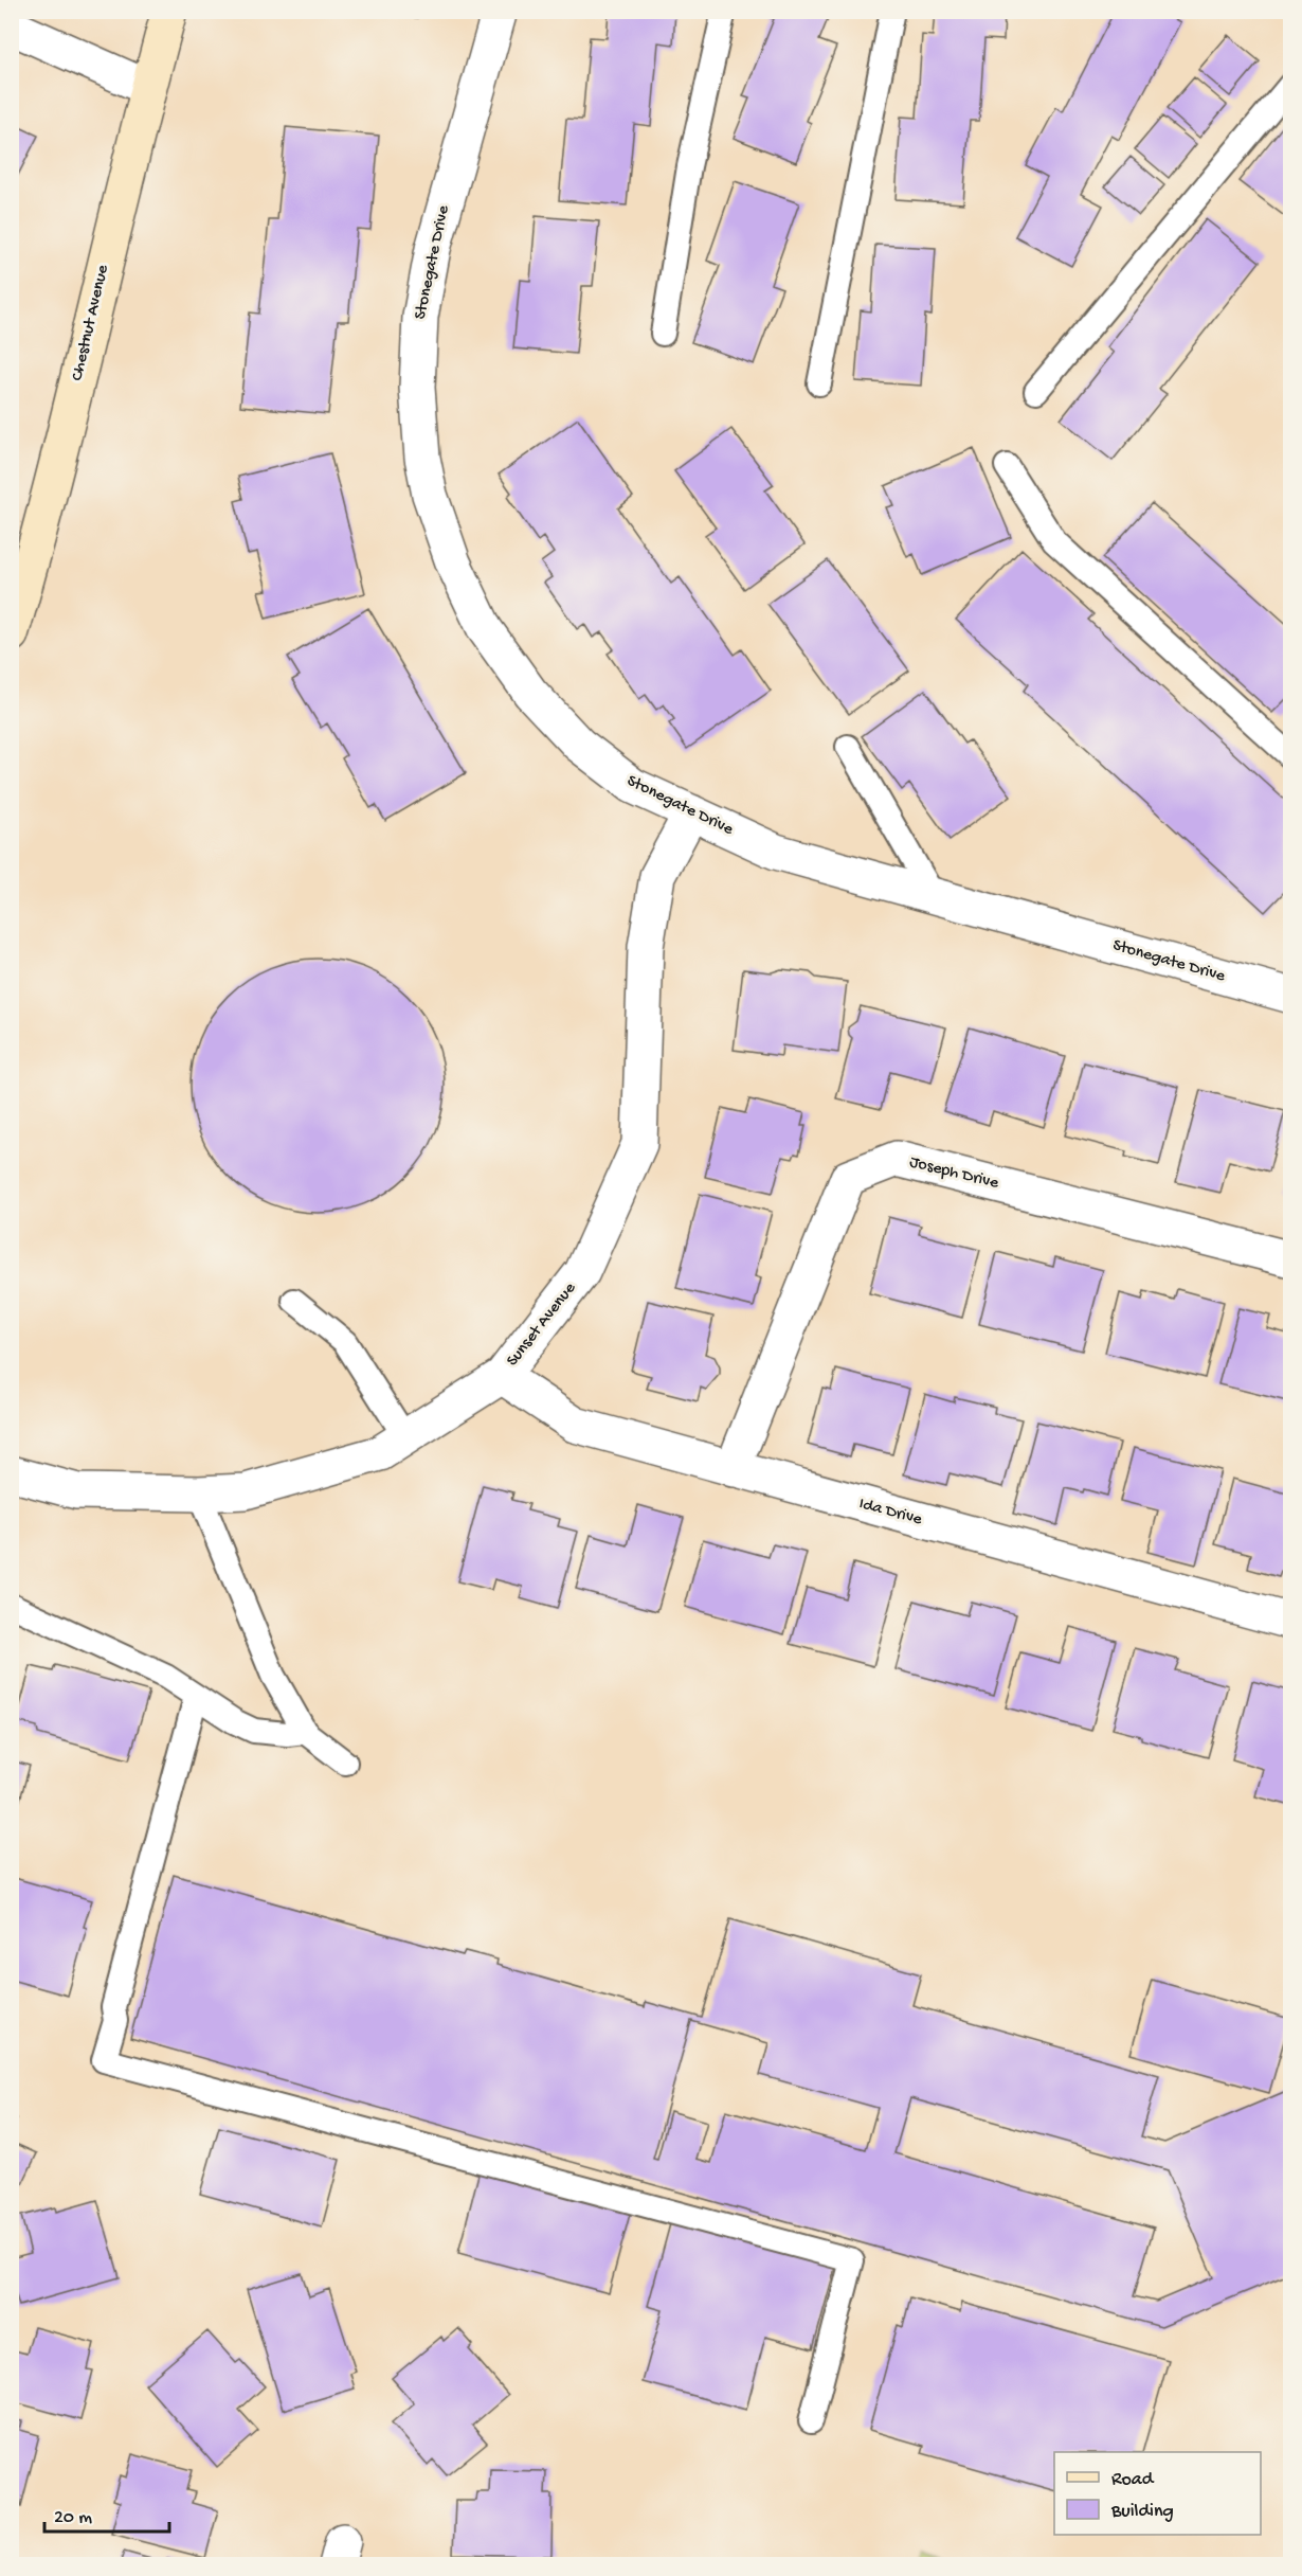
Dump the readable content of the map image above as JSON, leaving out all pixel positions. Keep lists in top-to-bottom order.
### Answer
{
  "streets": {
    "main road": ["Chestnut Avenue"],
    "street": [
      "Stonegate Drive",
      "Joseph Drive",
      "Sunset Avenue",
      "Ida Drive"
    ]
  },
  "crossings": [
    ["Stonegate Drive", "Sunset Avenue"],
    ["Joseph Drive", "Ida Drive"],
    ["Sunset Avenue", "Ida Drive"]
  ],
  "legend": ["Road", "Building"],
  "scale_bar": "20 m"
}
